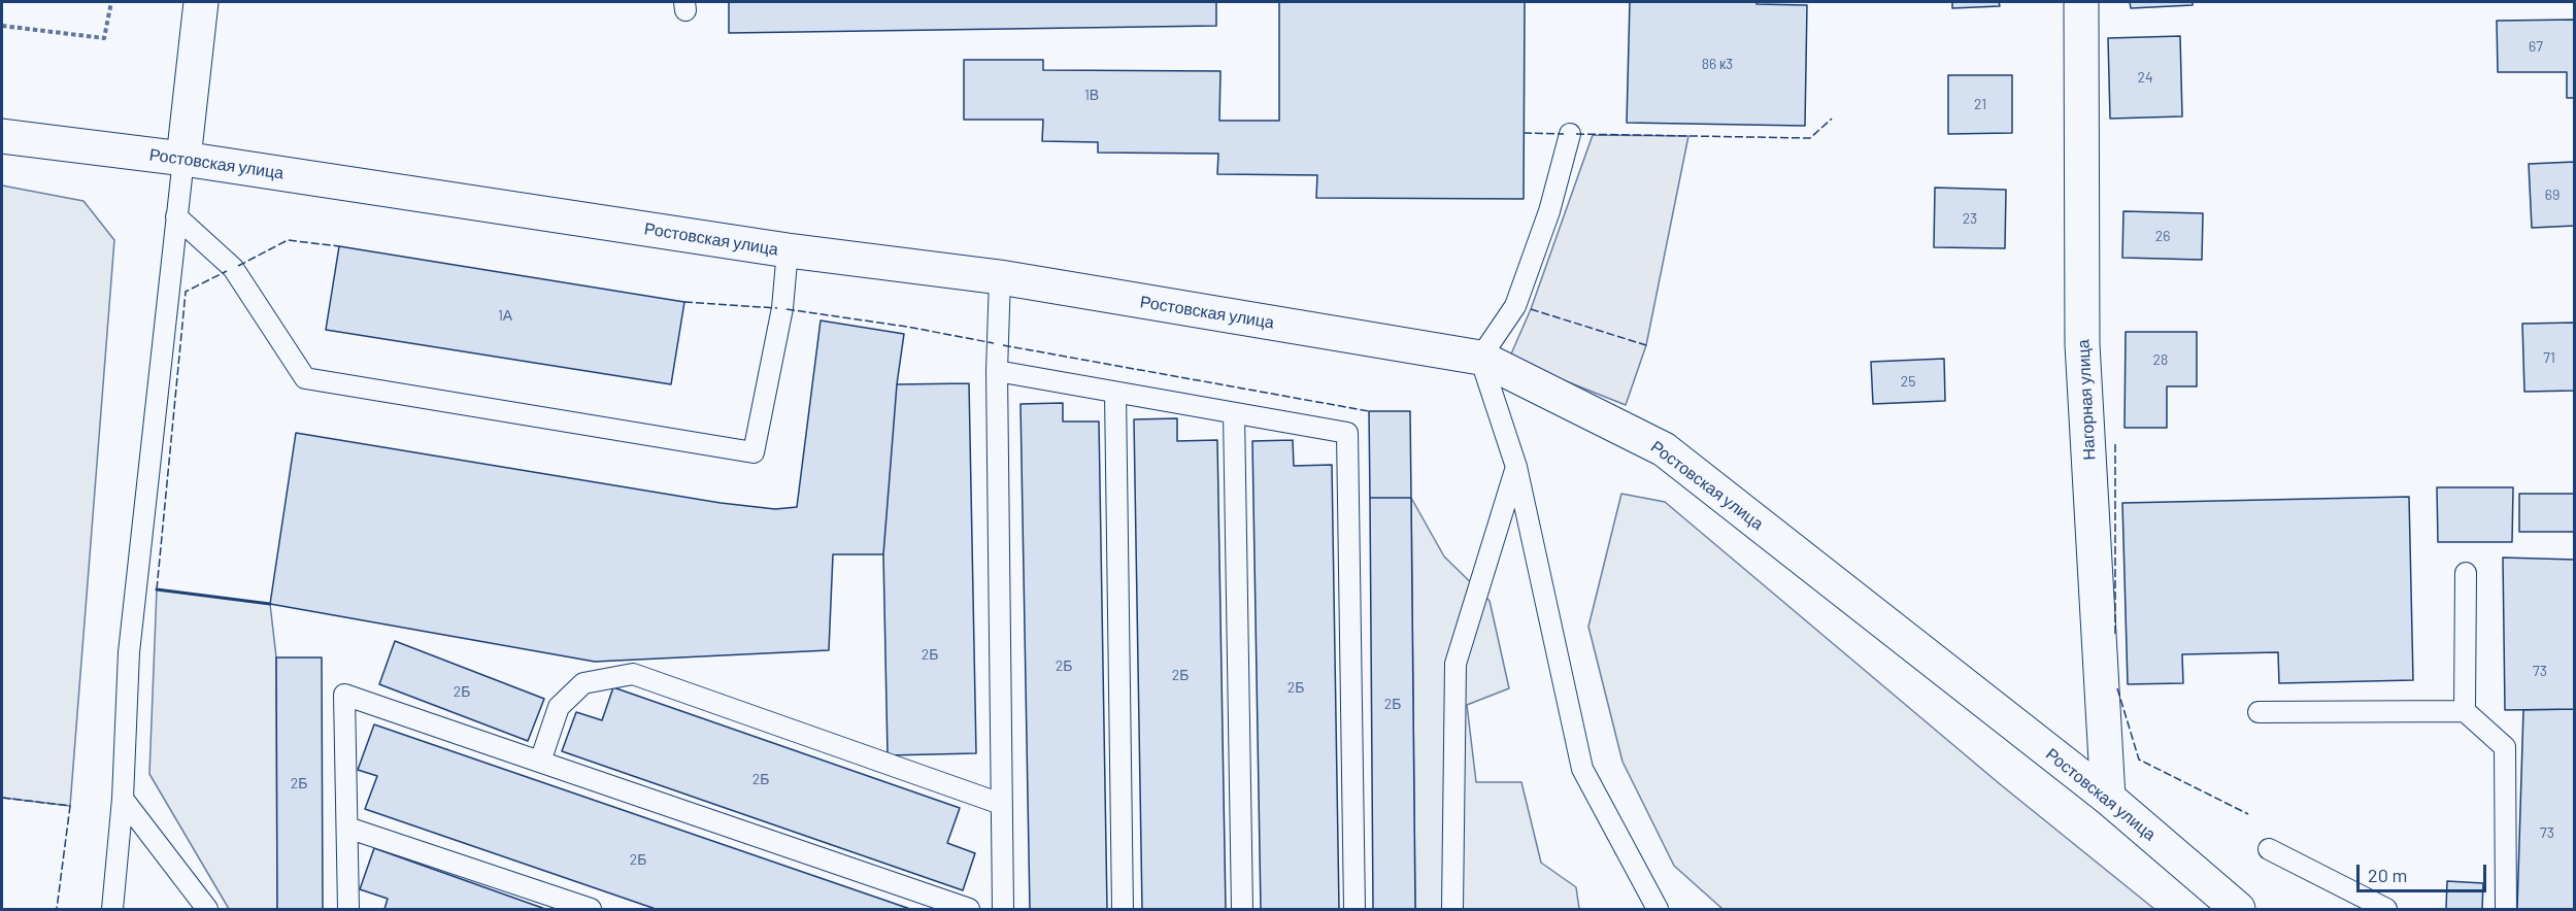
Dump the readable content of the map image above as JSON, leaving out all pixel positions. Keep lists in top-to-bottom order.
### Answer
{
  "streets": {
    "street": ["Ростовская улица", "Нагорная улица"]
  },
  "crossings": [
    ["Ростовская улица", "Нагорная улица"]
  ],
  "house_numbers": [
    "67",
    "86 к3",
    "24",
    "1В",
    "21",
    "69",
    "23",
    "26",
    "1А",
    "71",
    "28",
    "25",
    "2Б",
    "2Б",
    "73",
    "2Б",
    "2Б",
    "2Б",
    "2Б",
    "2Б",
    "2Б",
    "73",
    "2Б"
  ],
  "scale_bar": "20 m"
}
